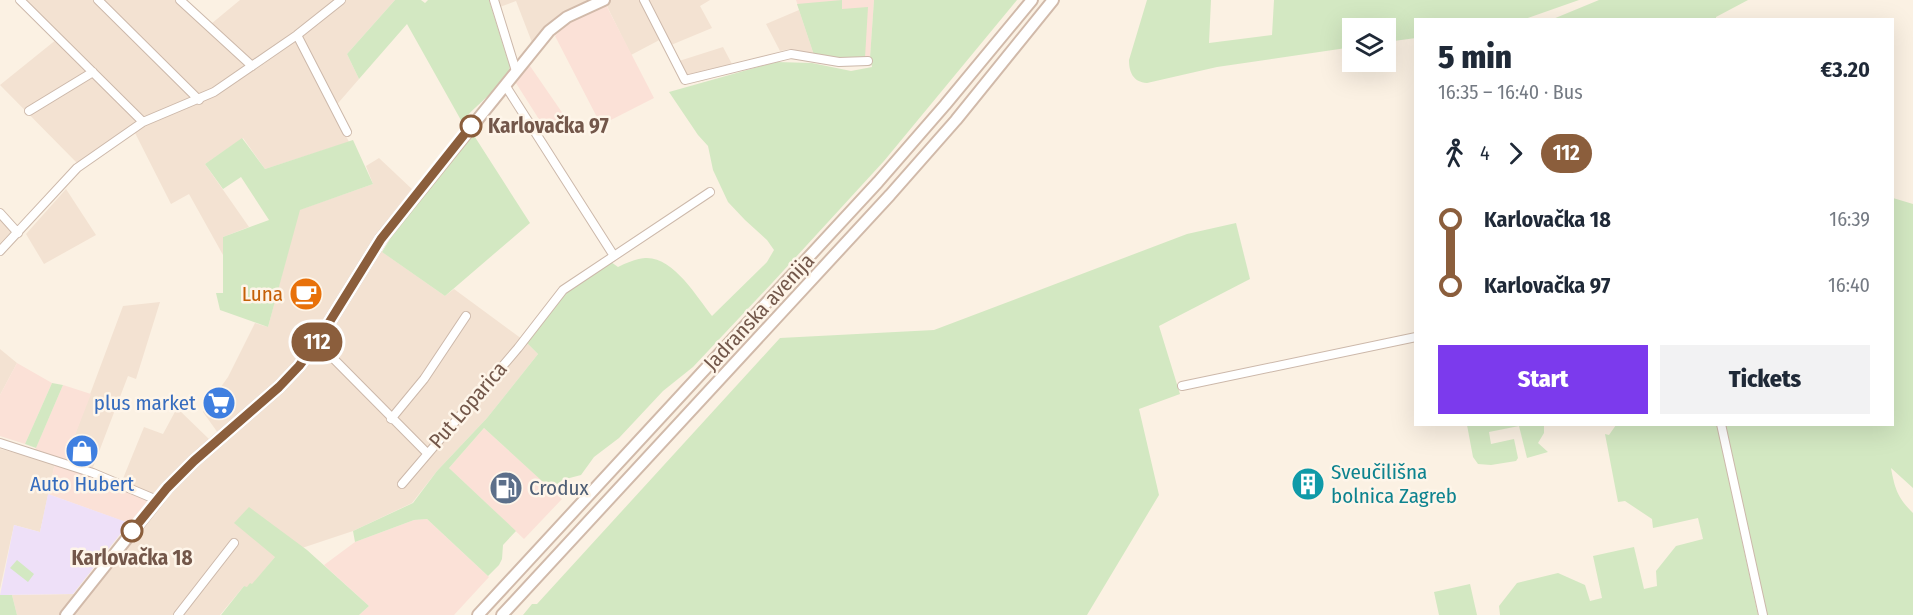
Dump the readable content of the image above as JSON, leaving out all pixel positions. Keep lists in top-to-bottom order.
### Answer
{
  "streets": {
    "main road": ["Jadranska avenija"],
    "street": ["Put Loparica"]
  },
  "places": {
    "other": ["Karlovačka 97", "Karlovačka 18"],
    "cafe": ["Luna"],
    "supermarket": ["plus market"],
    "shop": ["Auto Hubert"],
    "building": ["Sveučilišna bolnica Zagreb"],
    "fuel station": ["Crodux"]
  },
  "lines": ["bus line 112"],
  "page": {
    "on_map": "112",
    "heading": ["5 min", "16:35 – 16:40 · Bus", "€3.20"],
    "legs": ["4", "112"],
    "list": [
      {
        "name": "Karlovačka 18",
        "value": "16:39"
      },
      {
        "name": "Karlovačka 97",
        "value": "16:40"
      }
    ],
    "buttons": ["Start", "Tickets"]
  }
}
